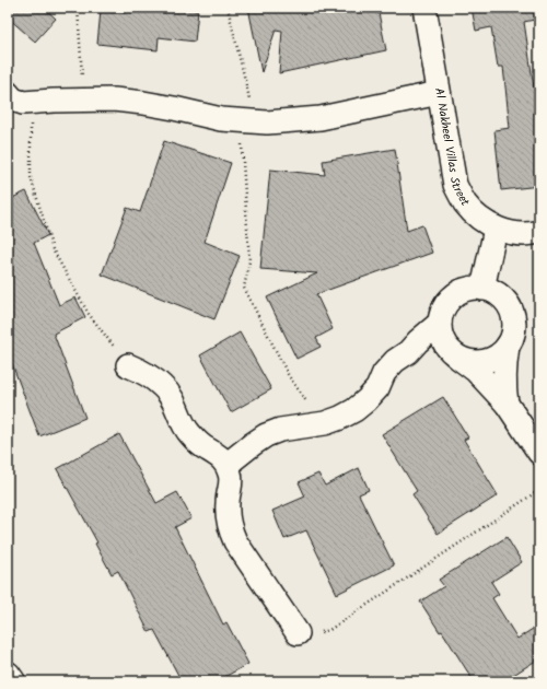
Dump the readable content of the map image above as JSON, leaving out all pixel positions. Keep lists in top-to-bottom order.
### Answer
{
  "streets": {
    "street": ["Al Nakheel Villas Street"]
  }
}
